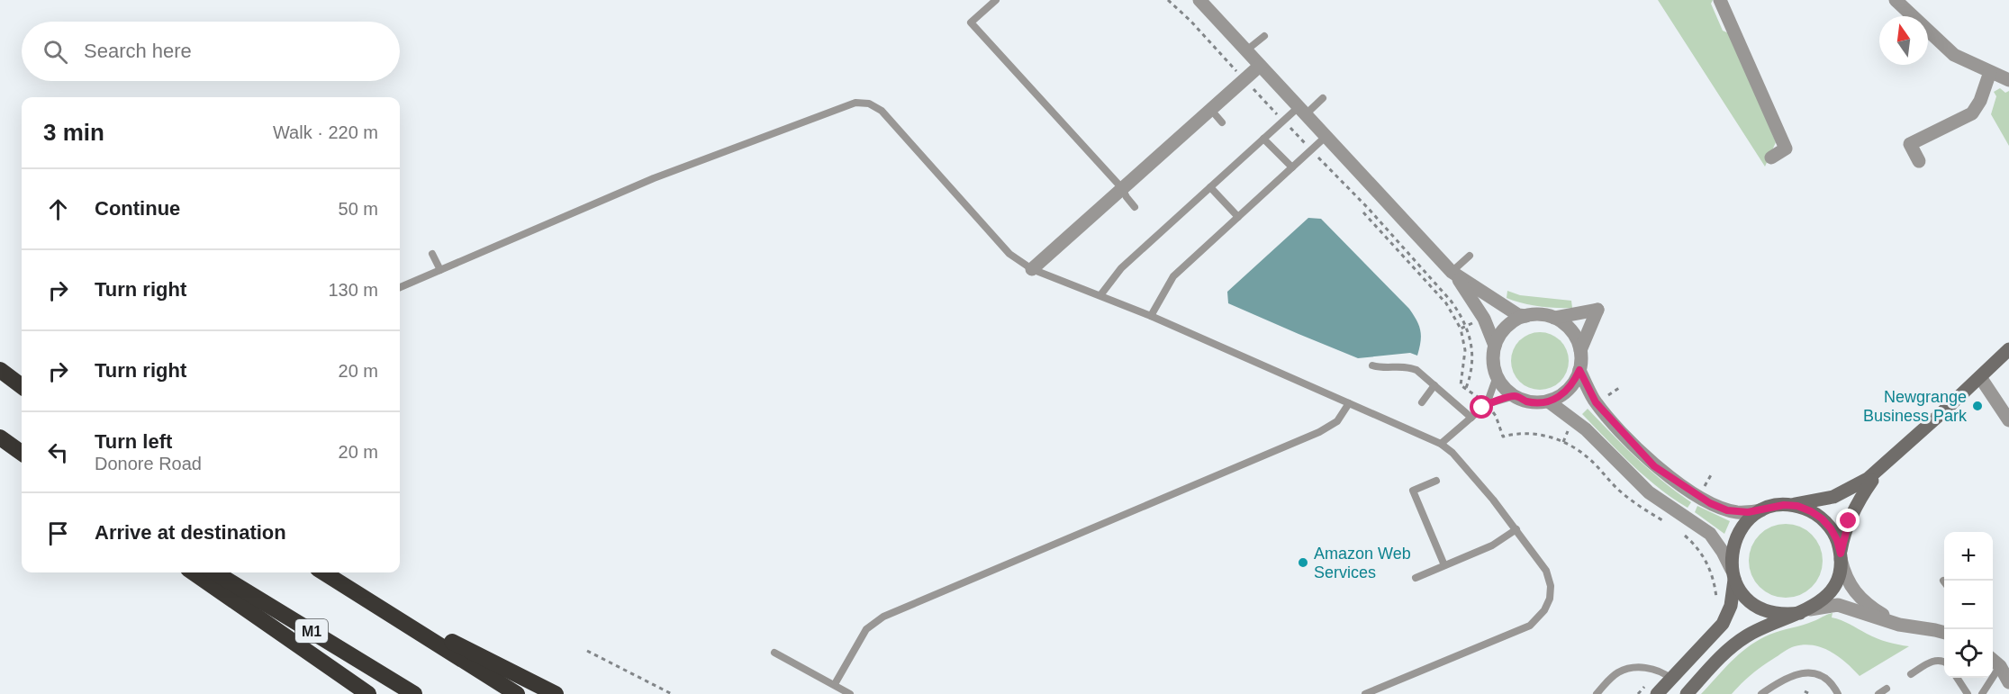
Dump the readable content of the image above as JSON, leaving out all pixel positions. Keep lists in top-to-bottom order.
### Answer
{
  "streets": {
    "highway": ["M1"]
  },
  "places": ["Newgrange Business Park", "Amazon Web Services"],
  "north": "top",
  "page": {
    "search": "Search here",
    "heading": ["3 min", "Walk · 220 m"],
    "list": [
      ["Continue", "50 m"],
      ["Turn right", "130 m"],
      ["Turn right", "20 m"],
      ["Turn left", "Donore Road", "20 m"],
      "Arrive at destination"
    ],
    "map_buttons": ["+", "−"]
  }
}
